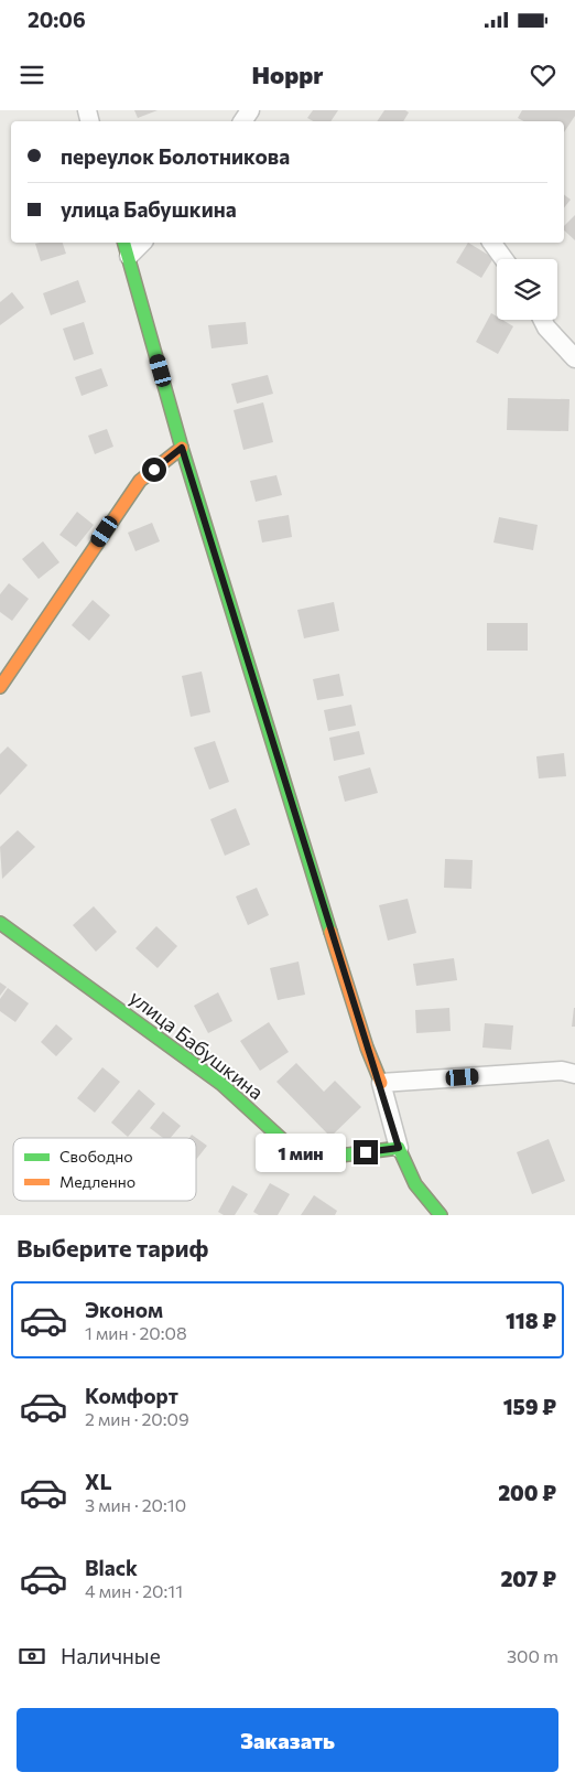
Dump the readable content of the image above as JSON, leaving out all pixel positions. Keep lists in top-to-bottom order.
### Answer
{
  "streets": {
    "street": ["улица Бабушкина"]
  },
  "legend": ["Свободно", "Медленно"],
  "page": {
    "status": "20:06",
    "header": "Hoppr",
    "banner": ["переулок Болотникова", "улица Бабушкина"],
    "bubble": "1 мин",
    "heading": "Выберите тариф",
    "list": [
      {
        "name": "Эконом",
        "note": "1 мин · 20:08",
        "value": "118 ₽"
      },
      {
        "name": "Комфорт",
        "note": "2 мин · 20:09",
        "value": "159 ₽"
      },
      {
        "name": "XL",
        "note": "3 мин · 20:10",
        "value": "200 ₽"
      },
      {
        "name": "Black",
        "note": "4 мин · 20:11",
        "value": "207 ₽"
      }
    ],
    "pay": ["Наличные", "300 m"],
    "buttons": "Заказать"
  }
}
